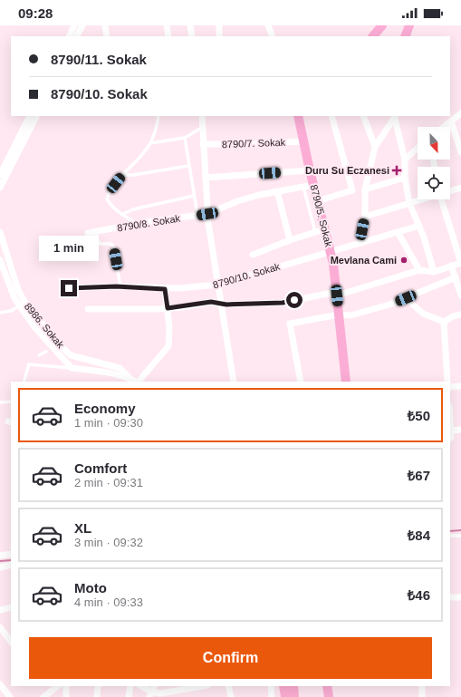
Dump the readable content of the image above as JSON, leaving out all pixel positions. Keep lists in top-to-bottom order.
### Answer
{
  "streets": {
    "main road": ["8790/5. Sokak"],
    "street": [
      "8790/7. Sokak",
      "8790/8. Sokak",
      "8790/10. Sokak",
      "8986. Sokak"
    ]
  },
  "crossings": [
    ["8790/7. Sokak", "8790/5. Sokak"],
    ["8790/5. Sokak", "8790/8. Sokak"],
    ["8790/5. Sokak", "8790/10. Sokak"]
  ],
  "places": {
    "health": ["Duru Su Eczanesi"],
    "other": ["Mevlana Cami"]
  },
  "north": "bottom",
  "page": {
    "status": "09:28",
    "banner": ["8790/11. Sokak", "8790/10. Sokak"],
    "bubble": "1 min",
    "list": [
      {
        "name": "Economy",
        "note": "1 min · 09:30",
        "value": "₺50"
      },
      {
        "name": "Comfort",
        "note": "2 min · 09:31",
        "value": "₺67"
      },
      {
        "name": "XL",
        "note": "3 min · 09:32",
        "value": "₺84"
      },
      {
        "name": "Moto",
        "note": "4 min · 09:33",
        "value": "₺46"
      }
    ],
    "buttons": "Confirm"
  }
}
